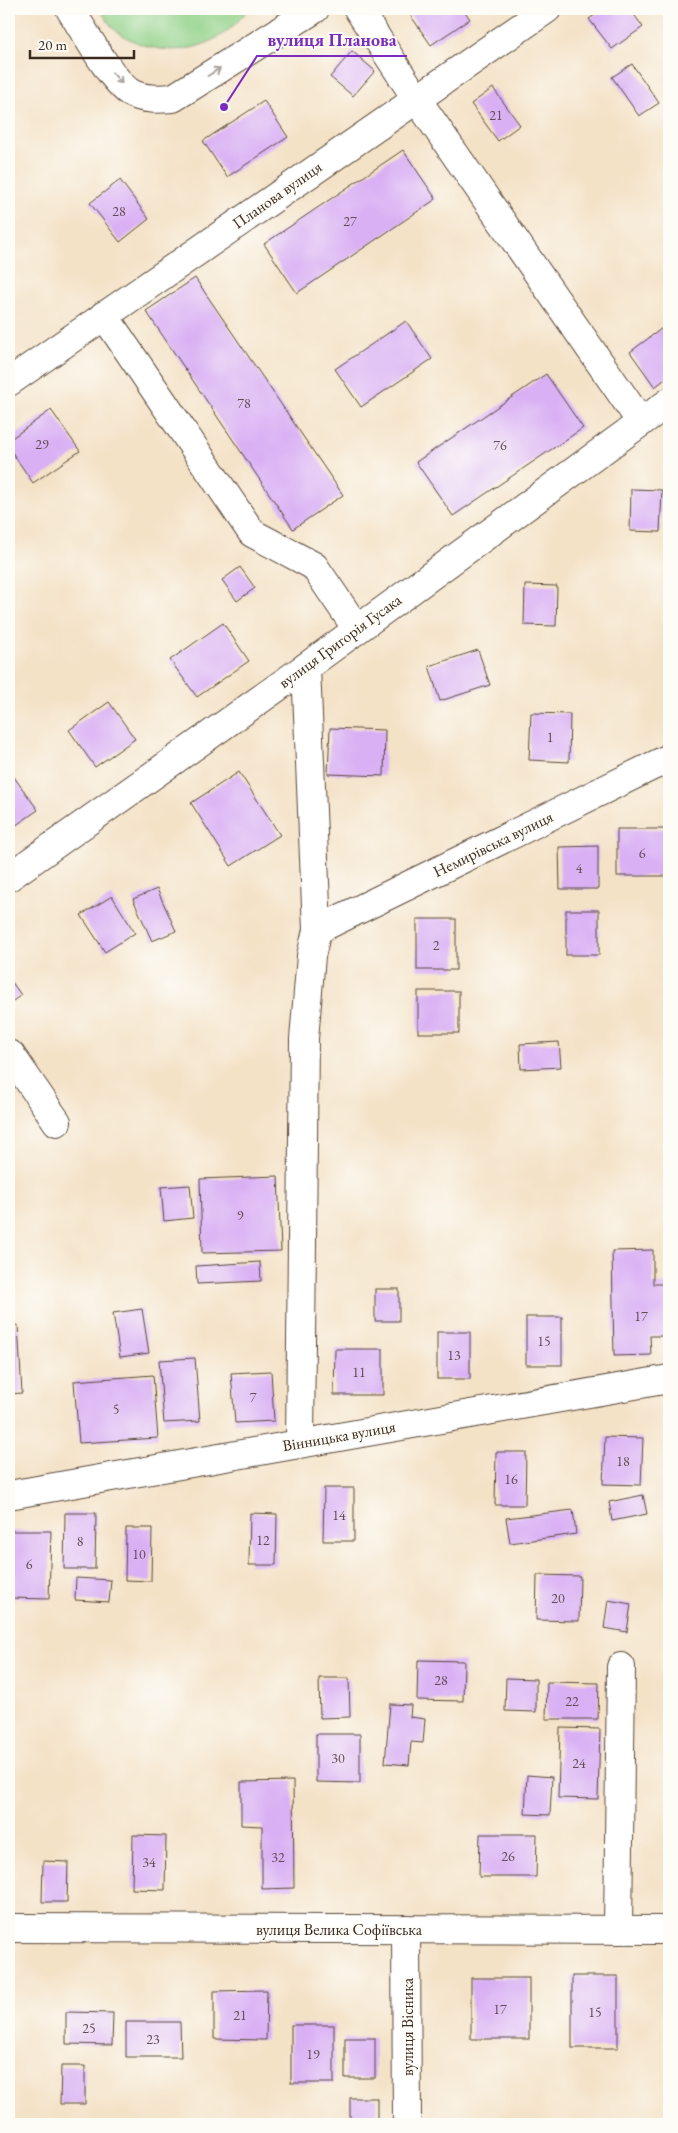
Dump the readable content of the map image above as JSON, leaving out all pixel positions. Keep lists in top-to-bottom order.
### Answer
{
  "streets": {
    "street": [
      "Планова вулиця",
      "вулиця Григорія Гусака",
      "Немирівська вулиця",
      "Вінницька вулиця",
      "вулиця Велика Софіївська",
      "вулиця Вісника"
    ]
  },
  "crossings": [
    ["вулиця Велика Софіївська", "вулиця Вісника"]
  ],
  "places": ["вулиця Планова"],
  "house_numbers": [
    "21",
    "28",
    "27",
    "78",
    "29",
    "76",
    "1",
    "6",
    "4",
    "2",
    "9",
    "17",
    "15",
    "13",
    "11",
    "7",
    "5",
    "18",
    "16",
    "14",
    "12",
    "8",
    "10",
    "6",
    "20",
    "28",
    "22",
    "30",
    "24",
    "26",
    "32",
    "34",
    "17",
    "15",
    "21",
    "25",
    "23",
    "19"
  ],
  "scale_bar": "20 m"
}
